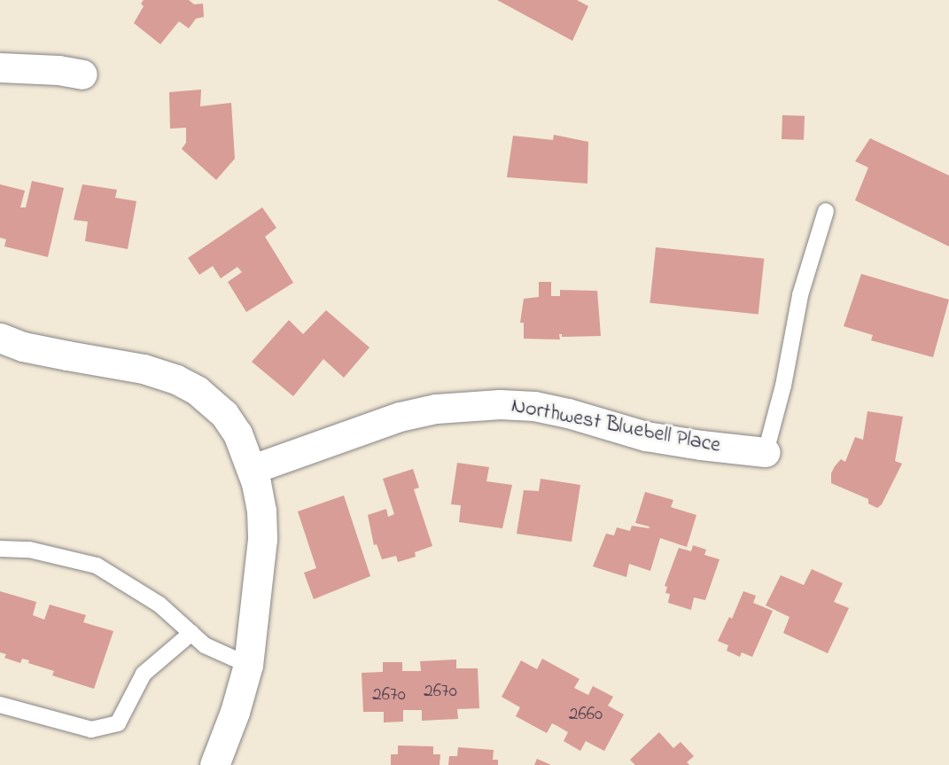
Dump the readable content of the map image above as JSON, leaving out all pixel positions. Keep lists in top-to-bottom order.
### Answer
{
  "streets": {
    "street": ["Northwest Bluebell Place"]
  },
  "house_numbers": ["2670", "2670", "2660"]
}
